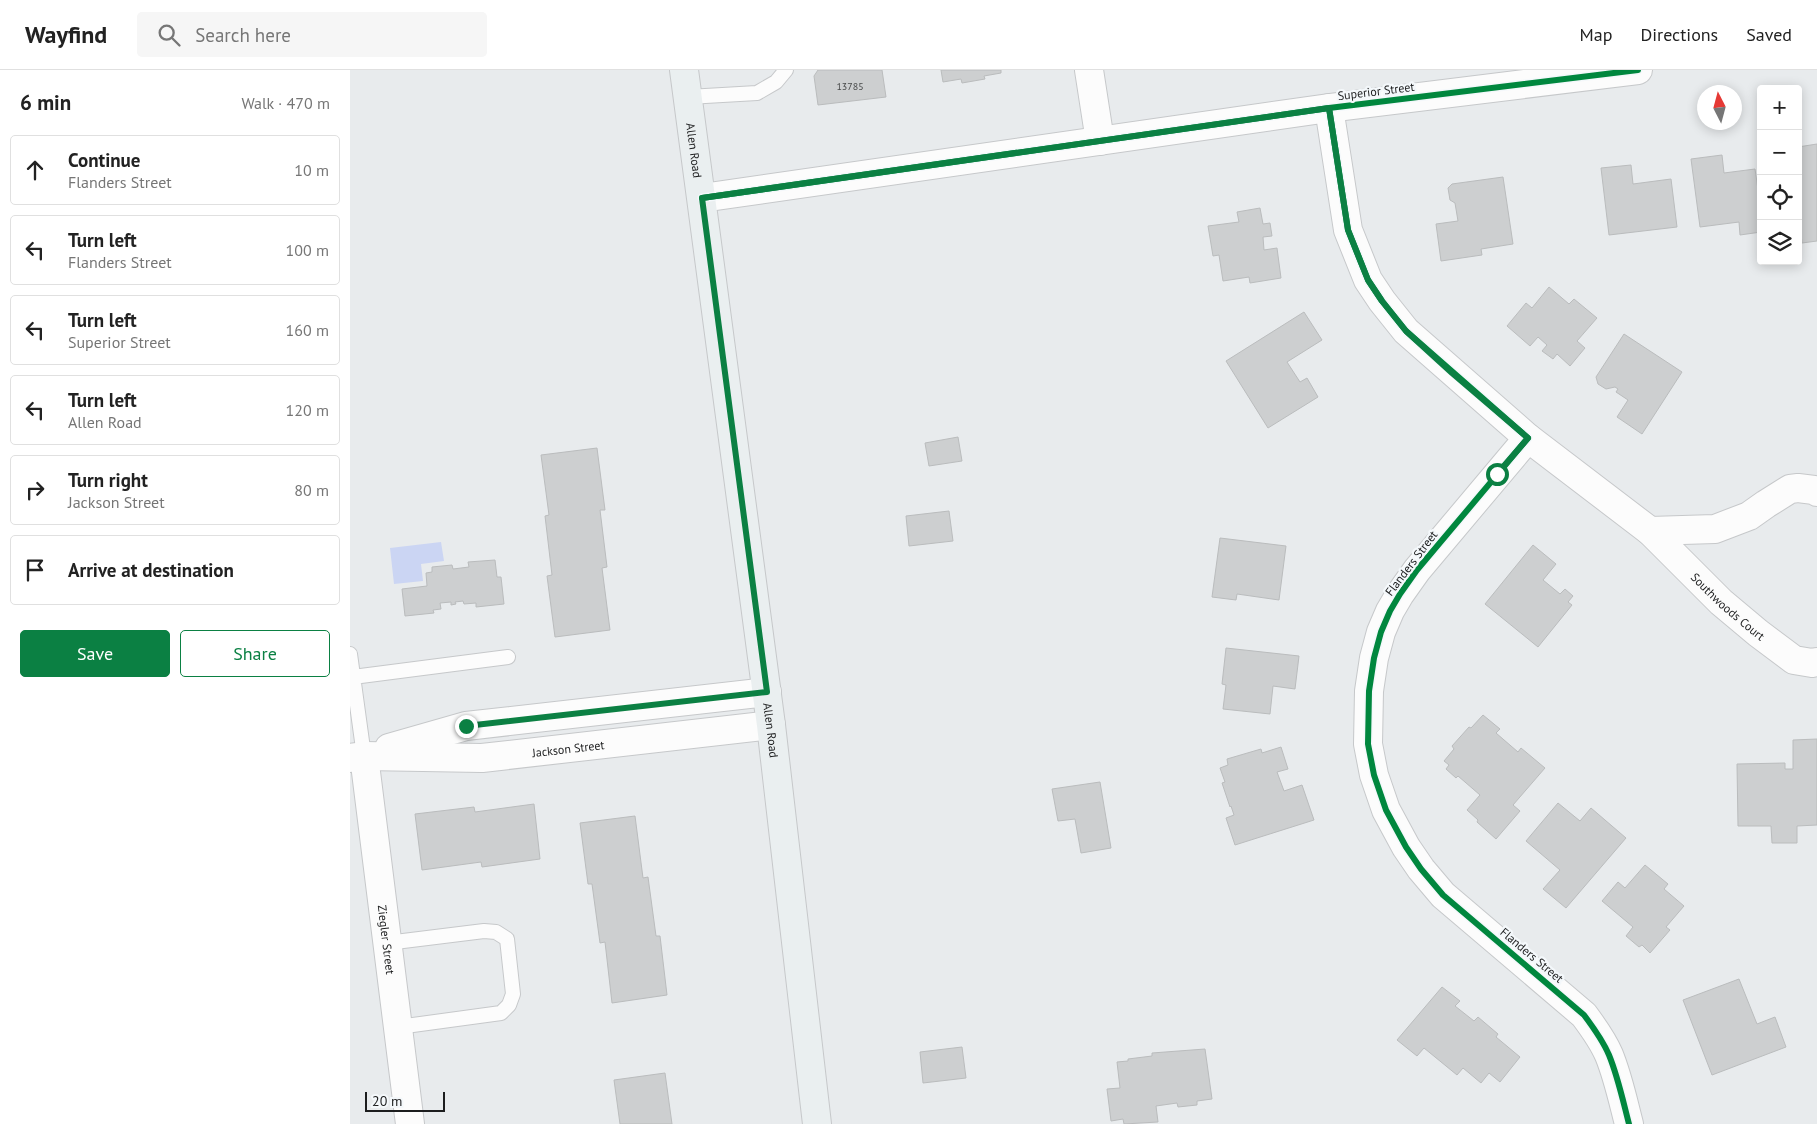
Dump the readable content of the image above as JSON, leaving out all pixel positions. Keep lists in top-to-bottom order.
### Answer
{
  "streets": {
    "main road": ["Allen Road"],
    "street": [
      "Superior Street",
      "Flanders Street",
      "Southwoods Court",
      "Jackson Street",
      "Ziegler Street"
    ]
  },
  "crossings": [
    ["Superior Street", "Allen Road"],
    ["Allen Road", "Jackson Street"],
    ["Flanders Street", "Southwoods Court"],
    ["Jackson Street", "Ziegler Street"]
  ],
  "house_numbers": ["13785"],
  "scale_bar": "20 m",
  "north": "top",
  "page": {
    "header": "Wayfind",
    "search": "Search here",
    "nav": ["Map", "Directions", "Saved"],
    "heading": ["6 min", "Walk · 470 m"],
    "map_buttons": ["+", "−"],
    "list": [
      ["Continue", "Flanders Street", "10 m"],
      ["Turn left", "Flanders Street", "100 m"],
      ["Turn left", "Superior Street", "160 m"],
      ["Turn left", "Allen Road", "120 m"],
      ["Turn right", "Jackson Street", "80 m"],
      "Arrive at destination"
    ],
    "buttons": ["Save", "Share"],
    "scale": "20 m"
  }
}
